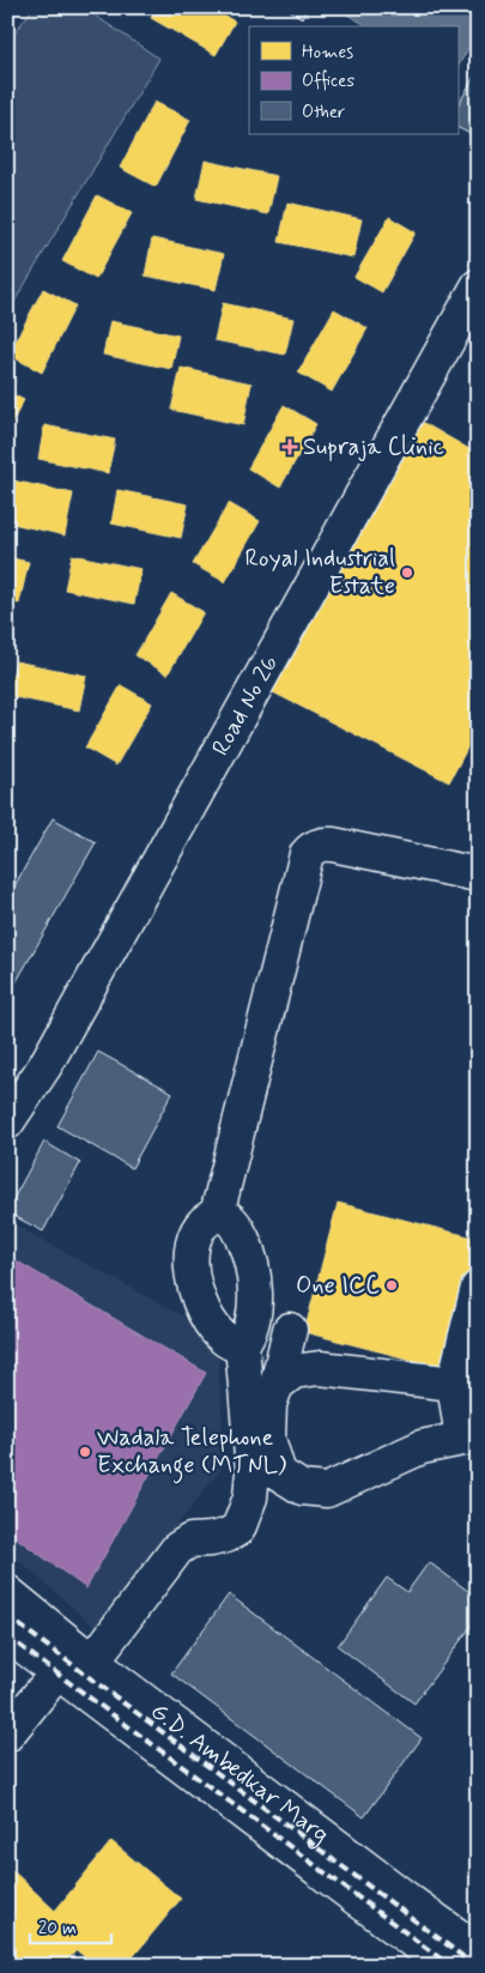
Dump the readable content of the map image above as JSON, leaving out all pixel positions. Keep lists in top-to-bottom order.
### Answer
{
  "streets": {
    "street": ["Road No 26", "G.D. Ambedkar Marg"]
  },
  "places": {
    "health": ["Supraja Clinic"],
    "other": ["Royal Industrial Estate", "One ICC", "Wadala Telephone Exchange (MTNL)"]
  },
  "legend": ["Homes", "Offices", "Other"],
  "scale_bar": "20 m"
}
